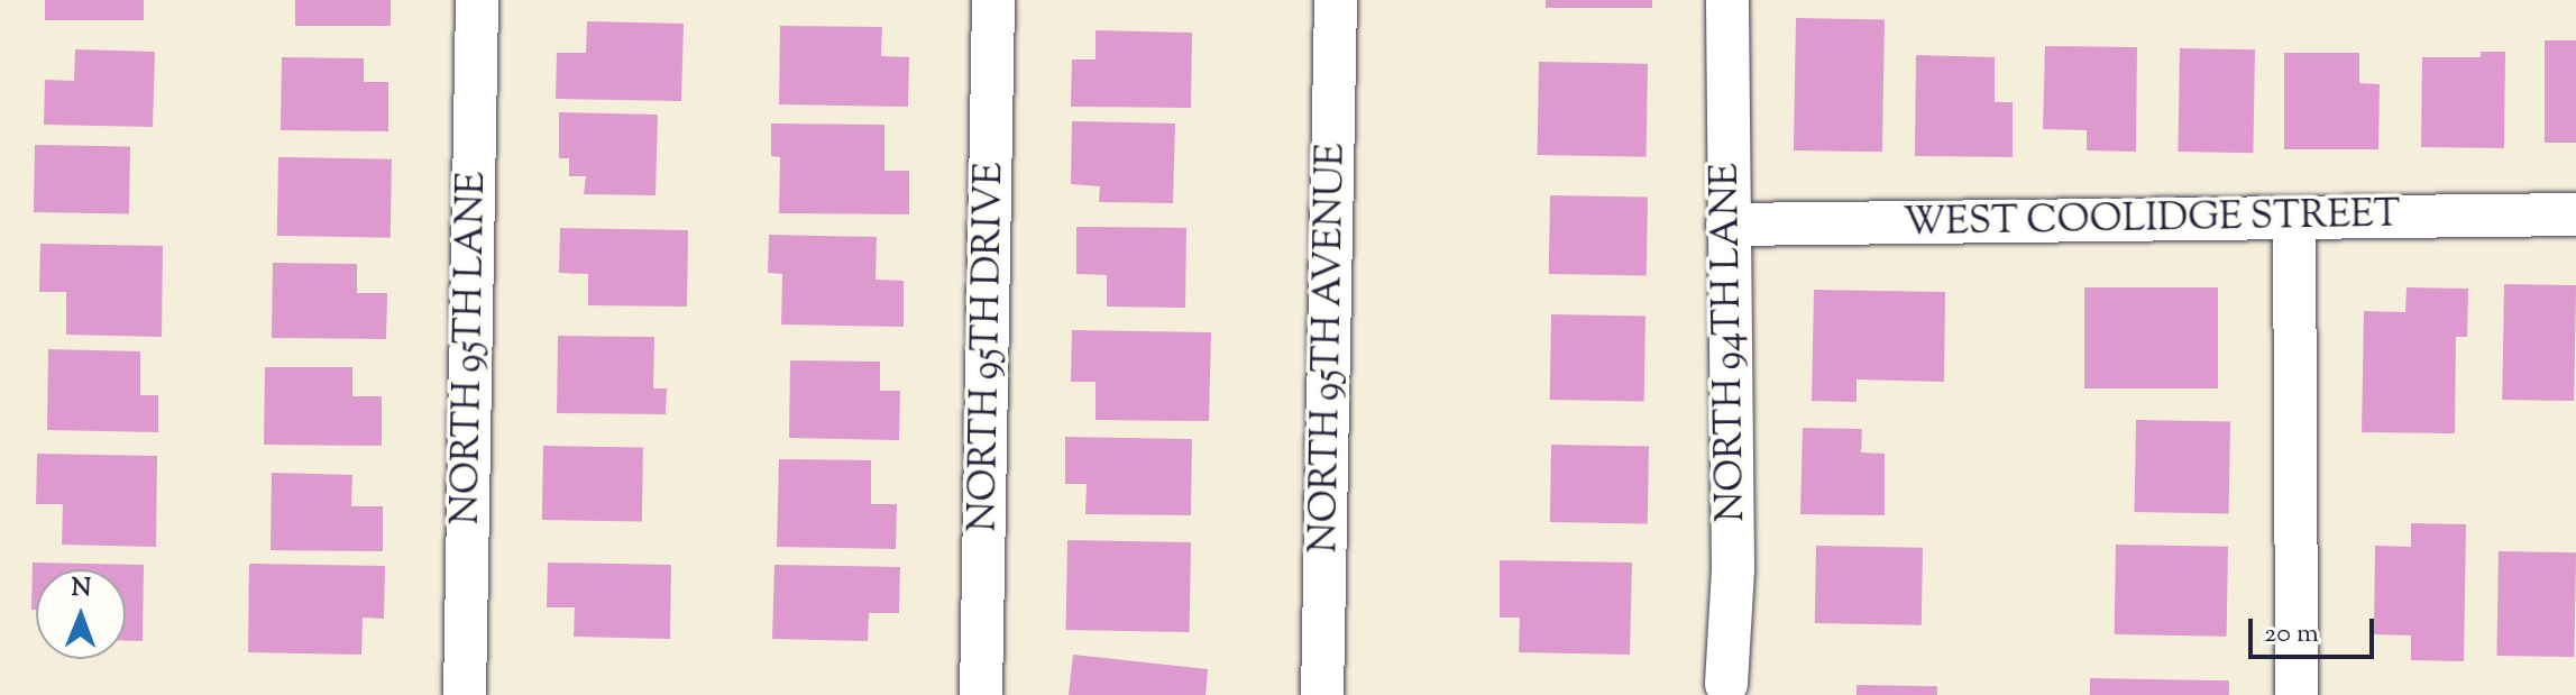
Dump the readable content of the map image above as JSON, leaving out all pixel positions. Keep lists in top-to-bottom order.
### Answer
{
  "streets": {
    "street": [
      "WEST COOLIDGE STREET",
      "NORTH 94TH LANE",
      "NORTH 95TH DRIVE",
      "NORTH 95TH LANE",
      "NORTH 95TH AVENUE"
    ]
  },
  "crossings": [
    ["WEST COOLIDGE STREET", "NORTH 94TH LANE"]
  ],
  "scale_bar": "20 m",
  "north": "top"
}
